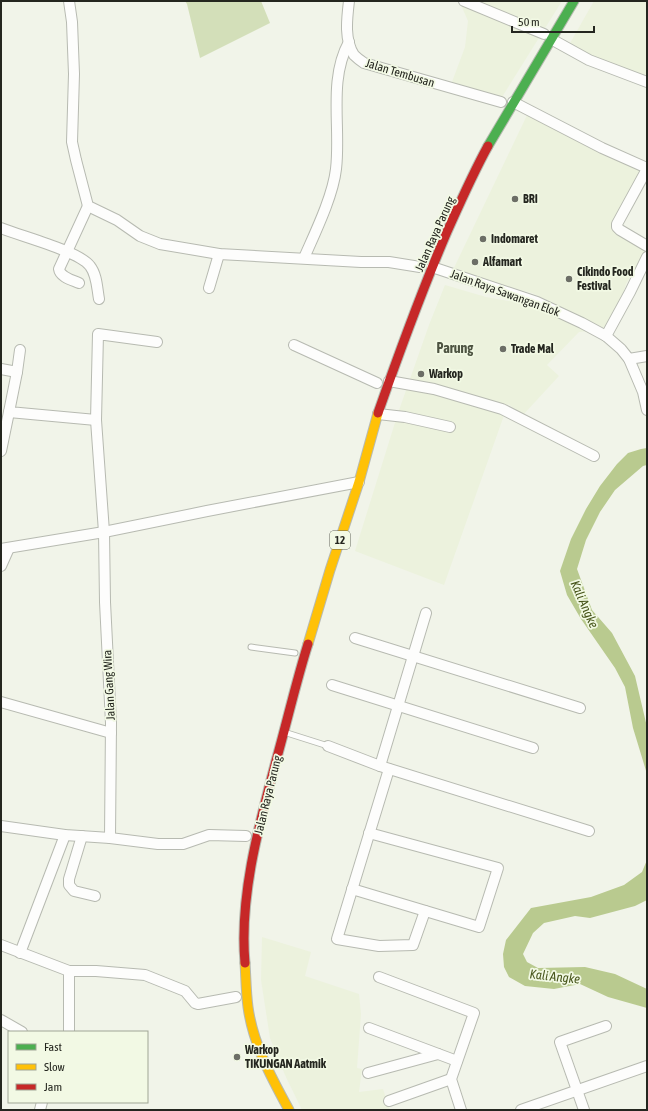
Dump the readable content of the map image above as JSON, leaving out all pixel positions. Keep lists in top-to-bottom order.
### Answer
{
  "streets": {
    "highway": ["Jalan Raya Parung", "12"],
    "street": ["Jalan Tembusan", "Jalan Raya Sawangan Elok", "Jalan Gang Wira"]
  },
  "crossings": [
    ["Jalan Raya Parung", "Jalan Raya Sawangan Elok"]
  ],
  "districts": ["Parung"],
  "water": ["Kali Angke"],
  "places": [
    "BRI",
    "Indomaret",
    "Alfamart",
    "Cikindo Food Festival",
    "Trade Mal",
    "Warkop",
    "Warkop TIKUNGAN Aatmik"
  ],
  "legend": ["Fast", "Slow", "Jam"],
  "scale_bar": "50 m"
}
